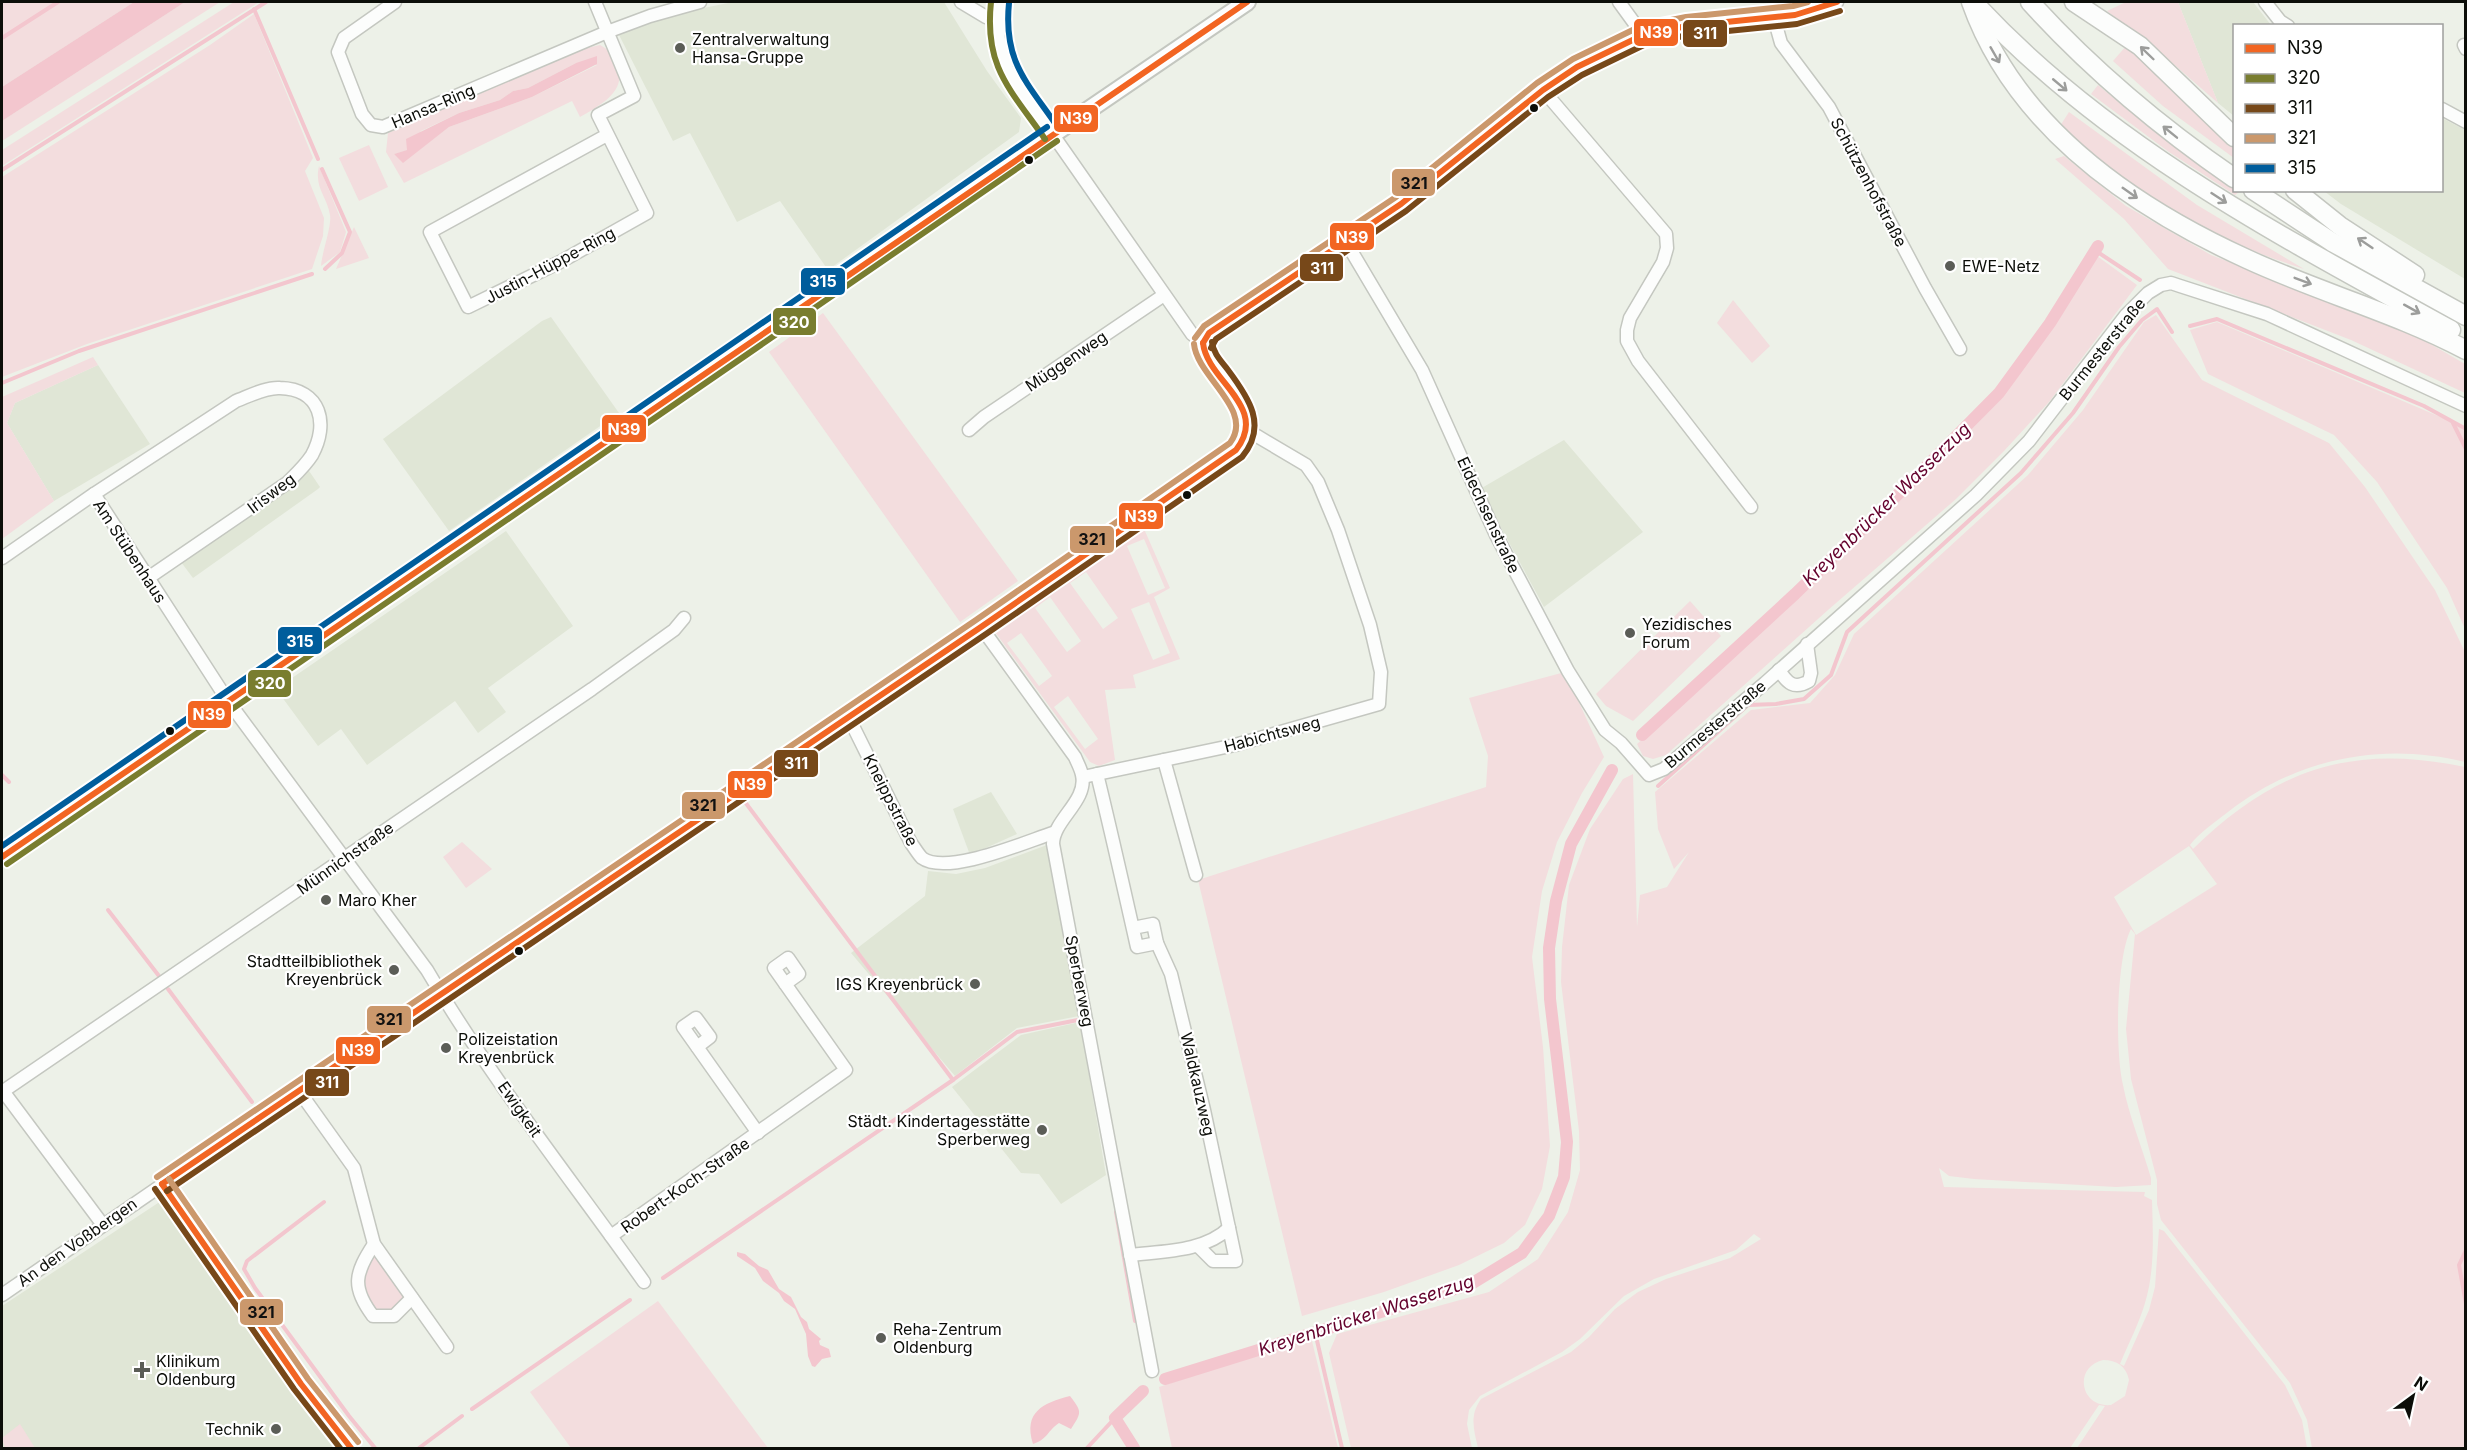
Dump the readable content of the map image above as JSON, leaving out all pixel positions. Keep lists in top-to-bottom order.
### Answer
{
  "streets": {
    "street": [
      "Hansa-Ring",
      "Schützenhofstraße",
      "Justin-Hüppe-Ring",
      "Burmesterstraße",
      "Müggenweg",
      "Irisweg",
      "Eidechsenstraße",
      "Am Stübenhaus",
      "Habichtsweg",
      "Kneippstraße",
      "Münnichstraße",
      "Sperberweg",
      "Waldkauzweg",
      "Ewigkeit",
      "Robert-Koch-Straße",
      "An den Voßbergen"
    ]
  },
  "crossings": [
    ["Hansa-Ring", "Justin-Hüppe-Ring"],
    ["Burmesterstraße", "Eidechsenstraße"],
    ["Irisweg", "Am Stübenhaus"],
    ["Am Stübenhaus", "Ewigkeit"],
    ["Habichtsweg", "An den Voßbergen"],
    ["Kneippstraße", "Sperberweg"],
    ["Kneippstraße", "An den Voßbergen"],
    ["Münnichstraße", "Ewigkeit"],
    ["Ewigkeit", "Robert-Koch-Straße"],
    ["Ewigkeit", "An den Voßbergen"]
  ],
  "water": ["Kreyenbrücker Wasserzug"],
  "places": {
    "other": [
      "Zentralverwaltung Hansa-Gruppe",
      "EWE-Netz",
      "Yezidisches Forum",
      "Maro Kher",
      "Stadtteilbibliothek Kreyenbrück",
      "IGS Kreyenbrück",
      "Polizeistation Kreyenbrück",
      "Städt. Kindertagesstätte Sperberweg",
      "Reha-Zentrum Oldenburg",
      "Technik"
    ],
    "health": ["Klinikum Oldenburg"]
  },
  "lines": [
    "transit line N39",
    "transit line 320",
    "transit line 321",
    "transit line 315",
    "transit line 311"
  ],
  "legend": [
    "N39",
    "320",
    "311",
    "321",
    "315"
  ],
  "north": "top right"
}
